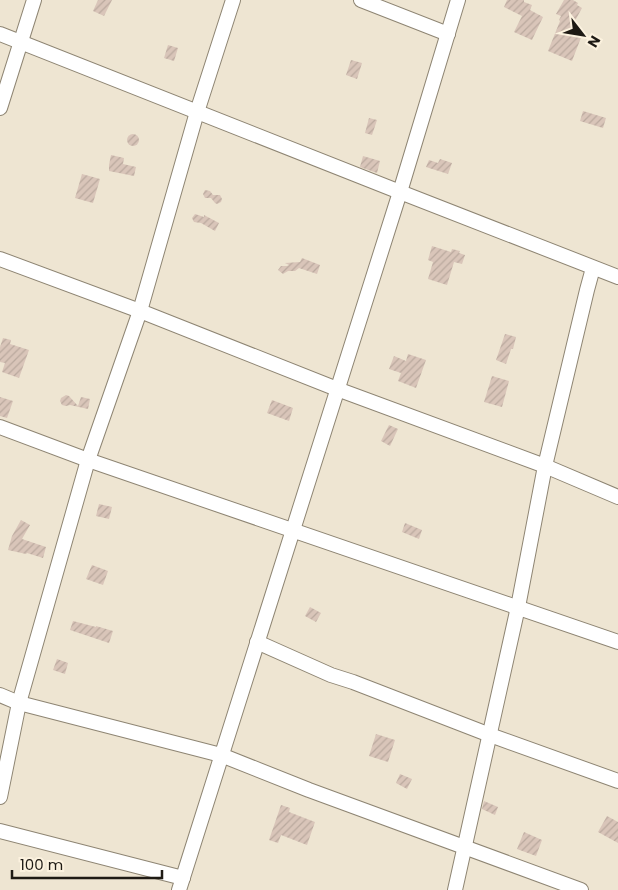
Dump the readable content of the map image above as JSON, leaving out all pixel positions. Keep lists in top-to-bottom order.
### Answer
{
  "scale_bar": "100 m",
  "north": "bottom right"
}
